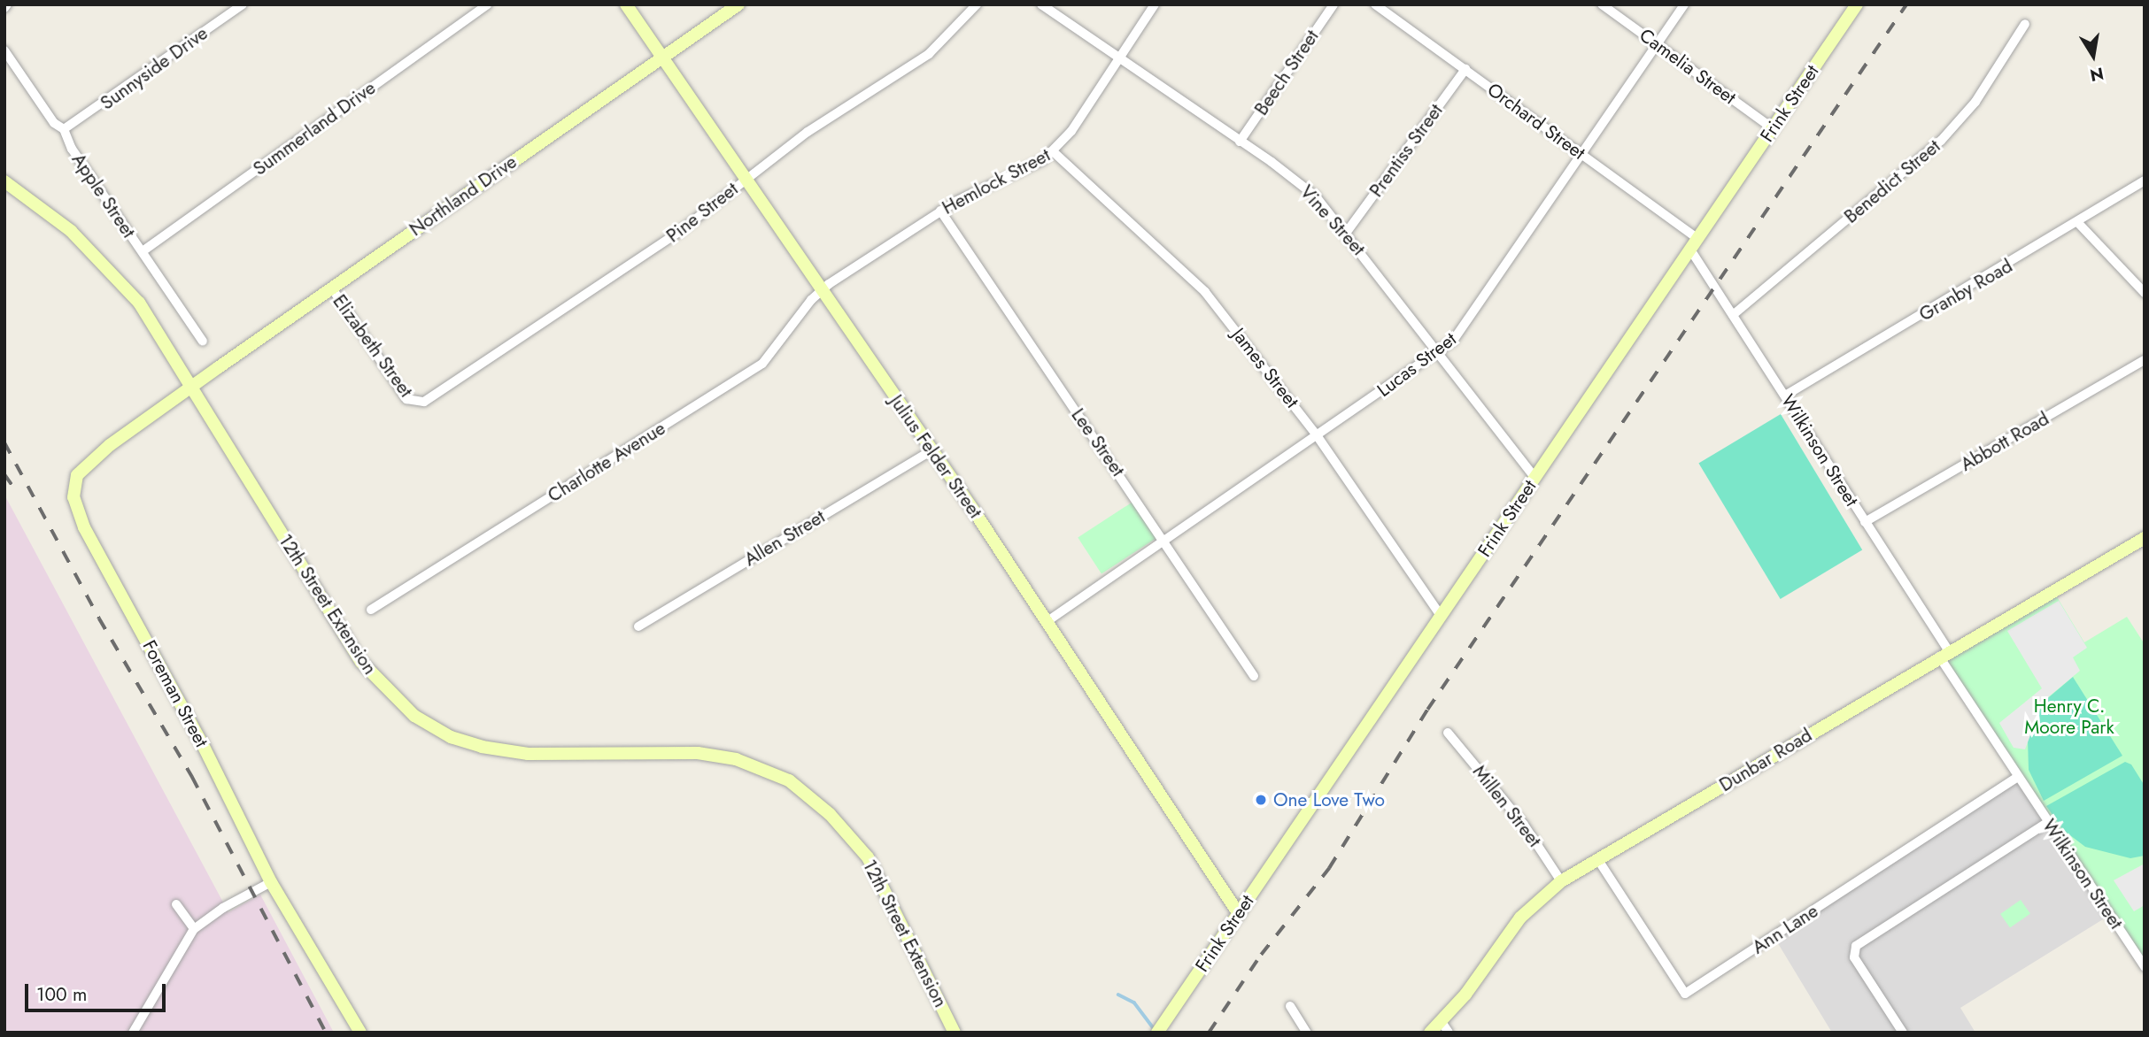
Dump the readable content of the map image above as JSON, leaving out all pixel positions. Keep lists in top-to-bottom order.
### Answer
{
  "streets": {
    "street": [
      "Camelia Street",
      "Sunnyside Drive",
      "Beech Street",
      "Frink Street",
      "Orchard Street",
      "Summerland Drive",
      "Prentiss Street",
      "Hemlock Street",
      "Benedict Street",
      "Apple Street",
      "Northland Drive",
      "Pine Street",
      "Vine Street",
      "Granby Road",
      "Elizabeth Street",
      "Lucas Street",
      "James Street",
      "Abbott Road",
      "Lee Street",
      "Wilkinson Street",
      "Julius Felder Street",
      "Charlotte Avenue",
      "Allen Street",
      "12th Street Extension",
      "Foreman Street",
      "Dunbar Road",
      "Millen Street",
      "Ann Lane"
    ]
  },
  "crossings": [
    ["Camelia Street", "Frink Street"],
    ["Camelia Street", "Lucas Street"],
    ["Sunnyside Drive", "Apple Street"],
    ["Beech Street", "Vine Street"],
    ["Frink Street", "Orchard Street"],
    ["Frink Street", "Vine Street"],
    ["Frink Street", "James Street"],
    ["Frink Street", "Wilkinson Street"],
    ["Frink Street", "Julius Felder Street"],
    ["Orchard Street", "Prentiss Street"],
    ["Orchard Street", "Lucas Street"],
    ["Summerland Drive", "Apple Street"],
    ["Prentiss Street", "Vine Street"],
    ["Hemlock Street", "Vine Street"],
    ["Hemlock Street", "James Street"],
    ["Hemlock Street", "Lee Street"],
    ["Hemlock Street", "Julius Felder Street"],
    ["Hemlock Street", "Charlotte Avenue"],
    ["Benedict Street", "Wilkinson Street"],
    ["Northland Drive", "Elizabeth Street"],
    ["Northland Drive", "Julius Felder Street"],
    ["Northland Drive", "12th Street Extension"],
    ["Northland Drive", "Foreman Street"],
    ["Pine Street", "Elizabeth Street"],
    ["Pine Street", "Julius Felder Street"],
    ["Vine Street", "Lucas Street"],
    ["Granby Road", "Wilkinson Street"],
    ["Lucas Street", "James Street"],
    ["Lucas Street", "Lee Street"],
    ["Lucas Street", "Julius Felder Street"],
    ["Abbott Road", "Wilkinson Street"],
    ["Wilkinson Street", "Dunbar Road"],
    ["Wilkinson Street", "Ann Lane"],
    ["Julius Felder Street", "Charlotte Avenue"],
    ["Julius Felder Street", "Allen Street"],
    ["12th Street Extension", "Foreman Street"],
    ["Dunbar Road", "Millen Street"],
    ["Dunbar Road", "Ann Lane"]
  ],
  "parks": ["Henry C. Moore Park"],
  "places": ["One Love Two"],
  "scale_bar": "100 m",
  "north": "bottom"
}
